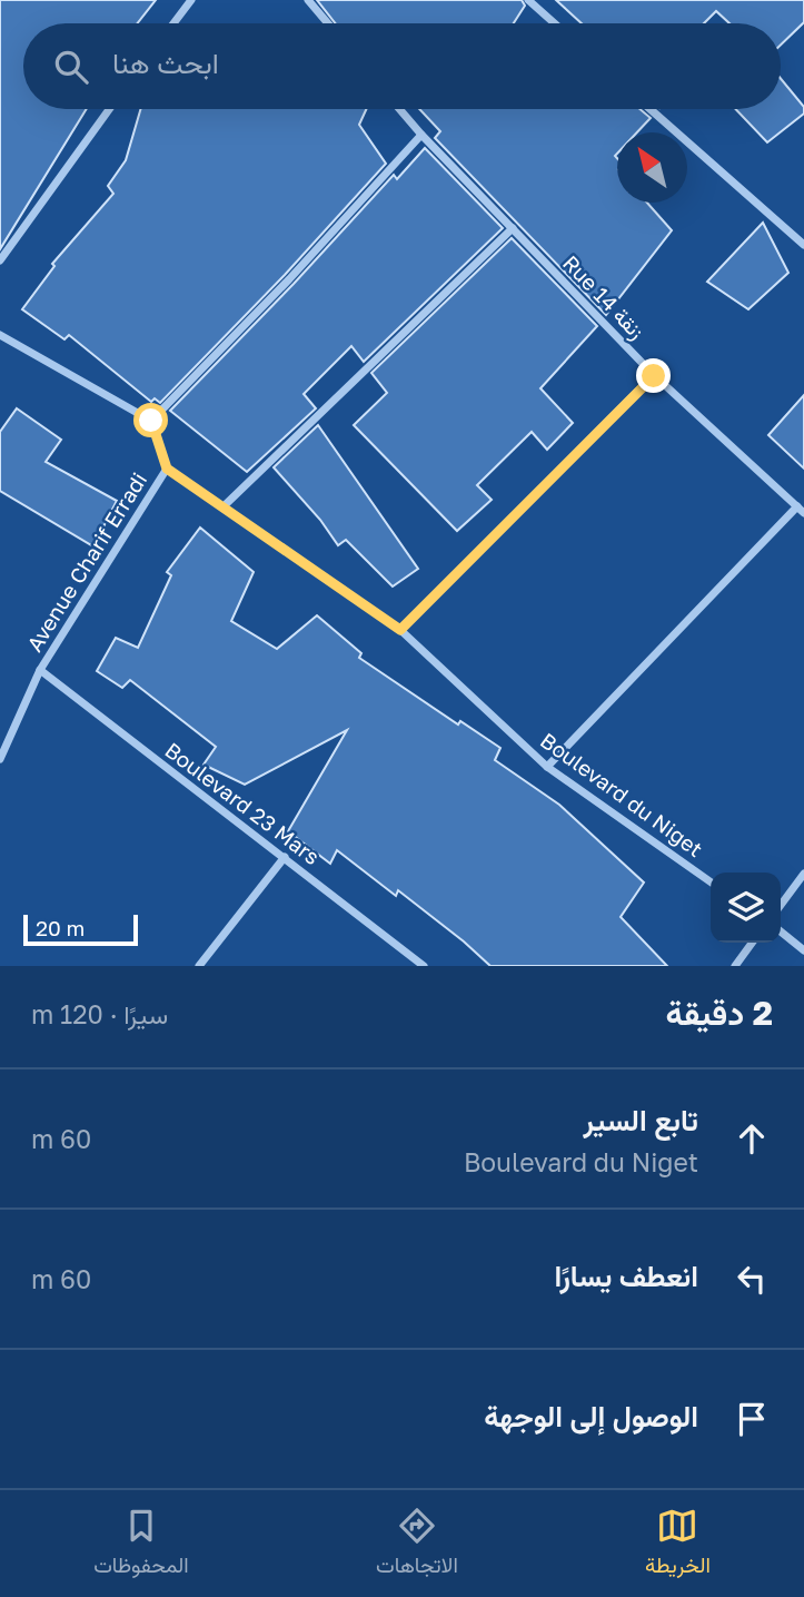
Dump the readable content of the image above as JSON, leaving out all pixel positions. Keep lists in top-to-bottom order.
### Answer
{
  "streets": {
    "street": [
      "Rue 14 زنقة",
      "Avenue Charif Erradi",
      "Boulevard du Niget",
      "Boulevard 23 Mars"
    ]
  },
  "crossings": [
    ["Avenue Charif Erradi", "Boulevard du Niget"],
    ["Avenue Charif Erradi", "Boulevard 23 Mars"]
  ],
  "scale_bar": "20 m",
  "north": "top left",
  "page": {
    "search": "ابحث هنا",
    "scale": "20 m",
    "heading": ["2 دقيقة", "سيرًا · 120 m"],
    "list": [
      ["تابع السير", "Boulevard du Niget", "60 m"],
      ["انعطف يسارًا", "60 m"],
      "الوصول إلى الوجهة"
    ],
    "nav": ["الخريطة", "الاتجاهات", "المحفوظات"]
  }
}
